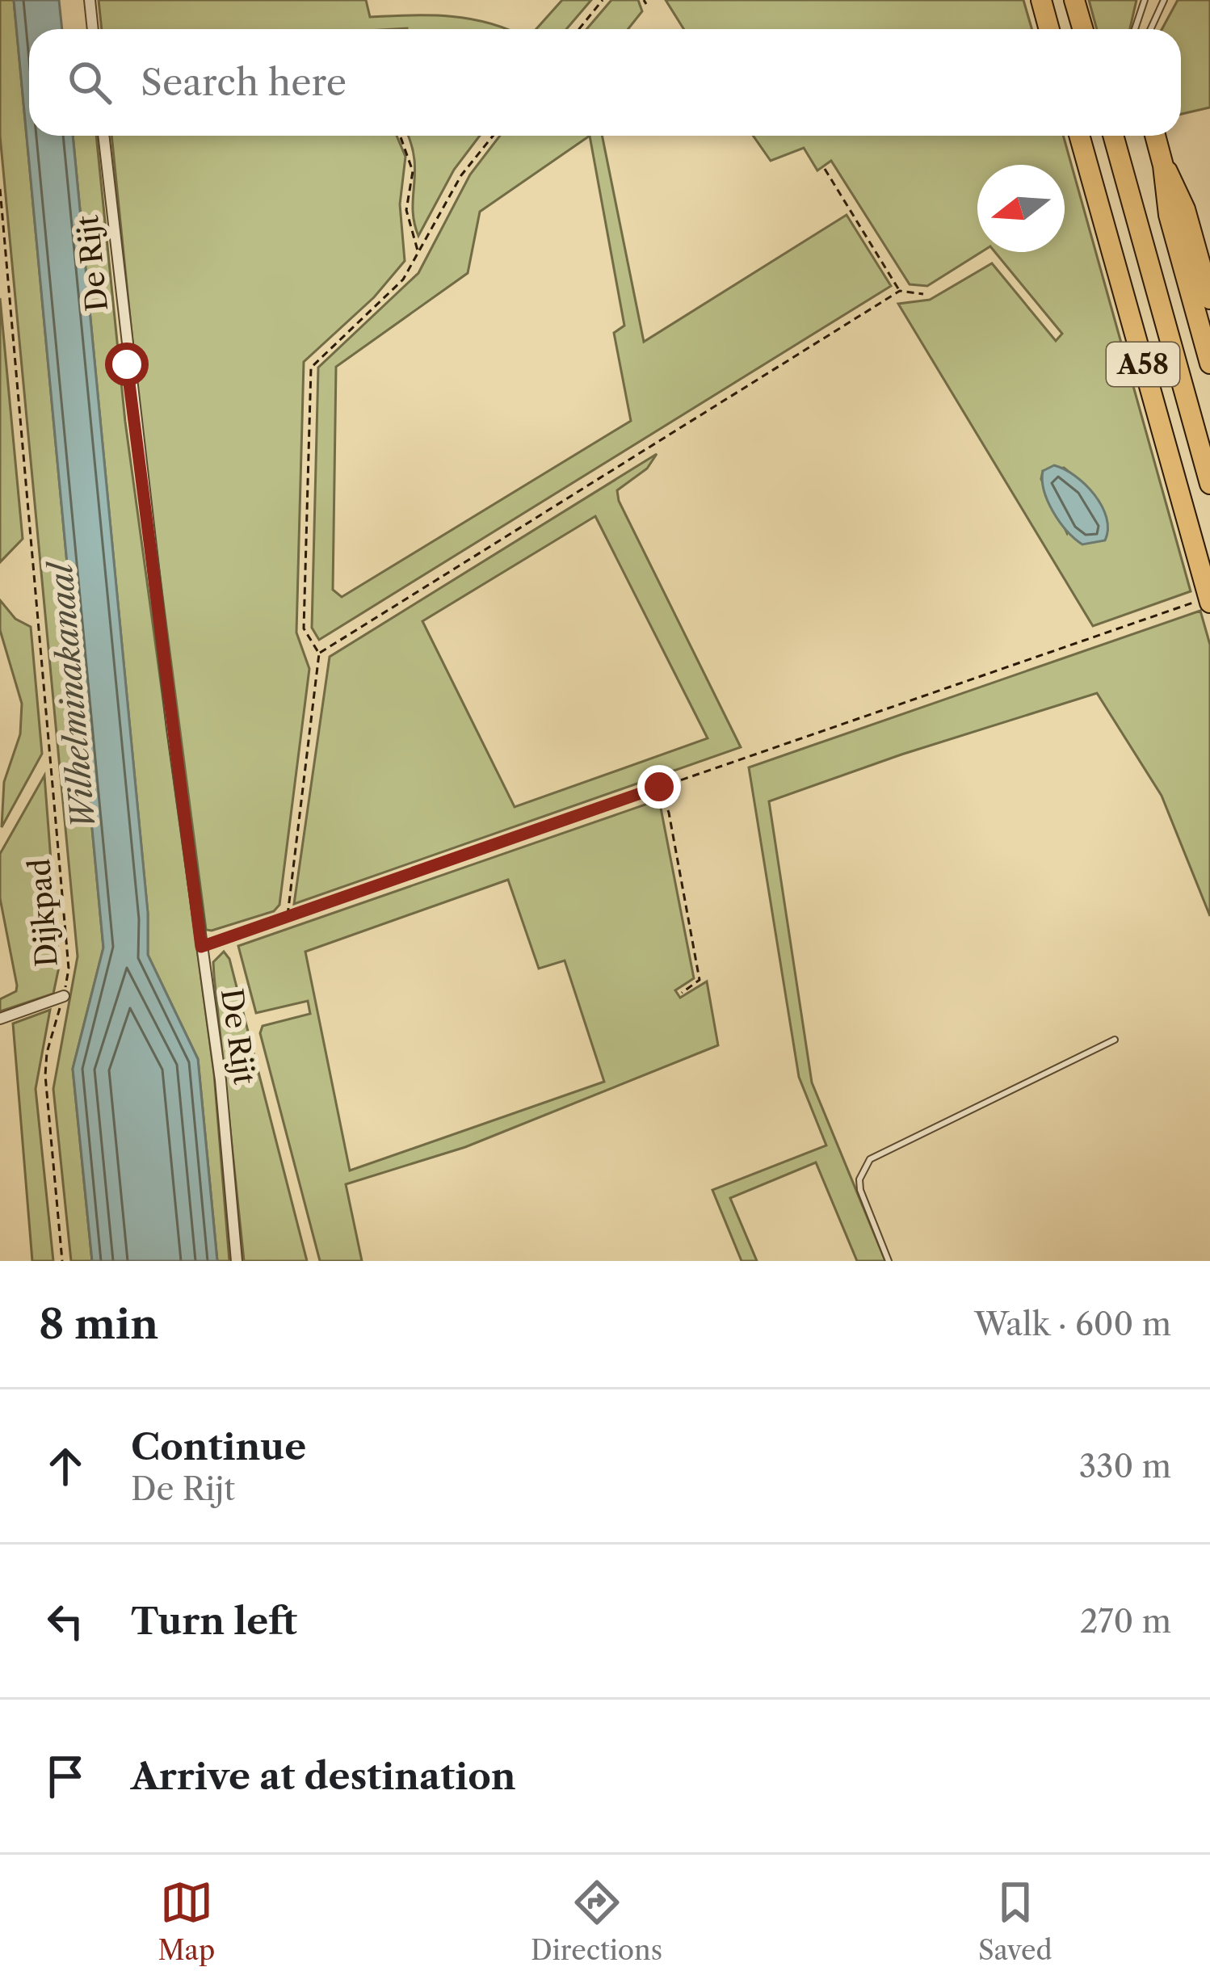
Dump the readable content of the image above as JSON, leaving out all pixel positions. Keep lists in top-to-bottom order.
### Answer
{
  "streets": {
    "highway": ["A58"],
    "street": ["De Rijt"],
    "path": ["Dijkpad"]
  },
  "water": ["Wilhelminakanaal"],
  "north": "left",
  "page": {
    "search": "Search here",
    "heading": ["8 min", "Walk · 600 m"],
    "list": [
      ["Continue", "De Rijt", "330 m"],
      ["Turn left", "270 m"],
      "Arrive at destination"
    ],
    "nav": ["Map", "Directions", "Saved"]
  }
}
